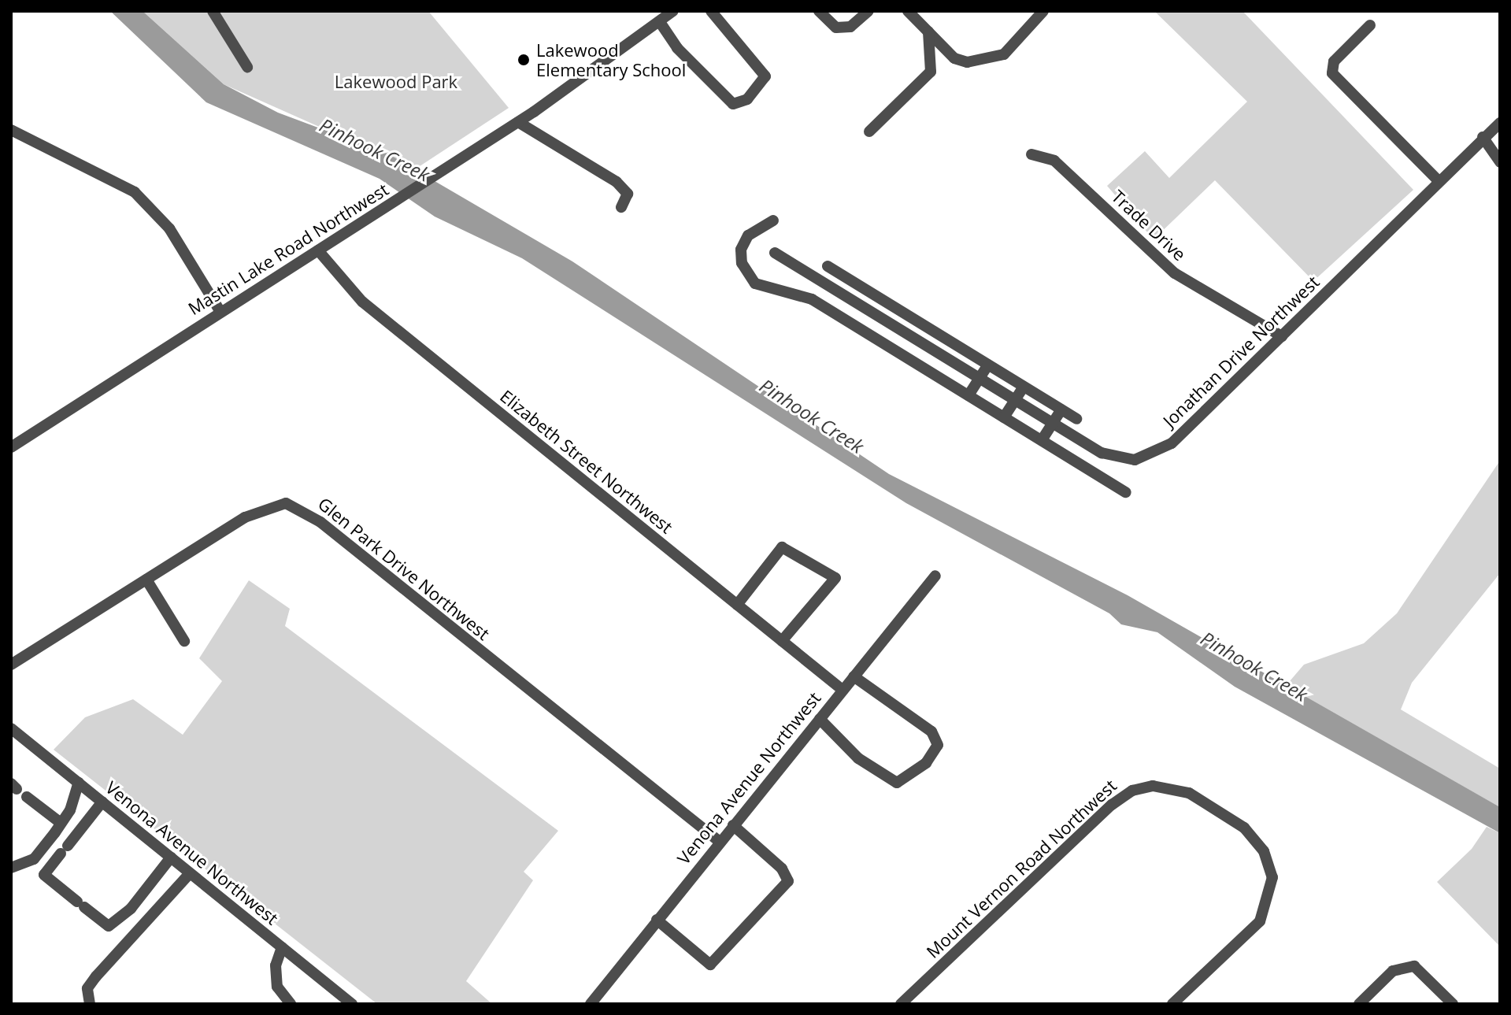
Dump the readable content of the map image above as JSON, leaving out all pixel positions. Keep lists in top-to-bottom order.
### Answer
{
  "streets": {
    "street": [
      "Trade Drive",
      "Mastin Lake Road Northwest",
      "Jonathan Drive Northwest",
      "Elizabeth Street Northwest",
      "Glen Park Drive Northwest",
      "Venona Avenue Northwest",
      "Mount Vernon Road Northwest"
    ]
  },
  "crossings": [
    ["Trade Drive", "Jonathan Drive Northwest"],
    ["Mastin Lake Road Northwest", "Elizabeth Street Northwest"],
    ["Elizabeth Street Northwest", "Venona Avenue Northwest"],
    ["Glen Park Drive Northwest", "Venona Avenue Northwest"]
  ],
  "water": ["Pinhook Creek"],
  "parks": ["Lakewood Park"],
  "places": ["Lakewood Elementary School"]
}
